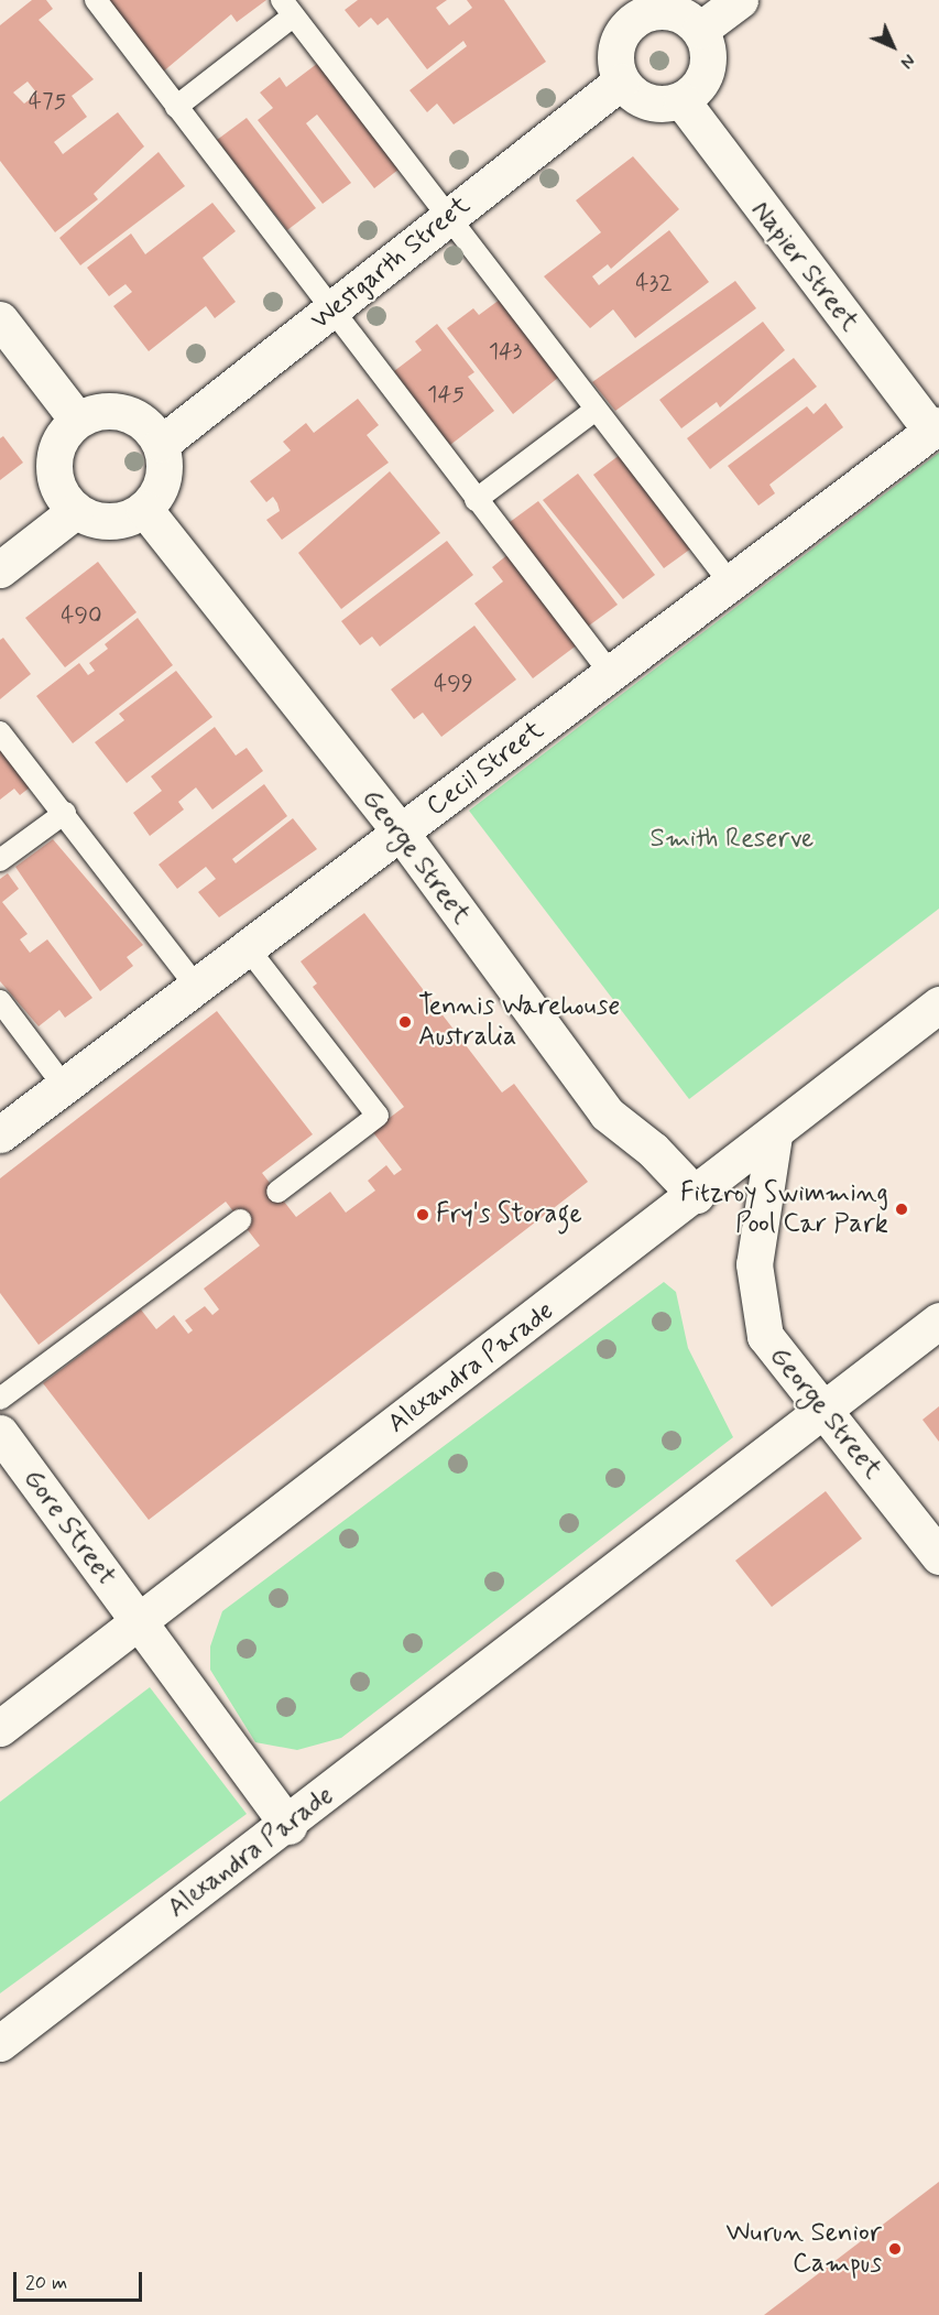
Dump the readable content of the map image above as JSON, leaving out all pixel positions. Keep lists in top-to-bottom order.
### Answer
{
  "streets": {
    "main road": [
      "Westgarth Street",
      "Napier Street",
      "Cecil Street",
      "George Street",
      "Alexandra Parade",
      "Gore Street"
    ]
  },
  "crossings": [
    ["Westgarth Street", "Napier Street"],
    ["Westgarth Street", "George Street"],
    ["Napier Street", "Cecil Street"],
    ["Cecil Street", "George Street"],
    ["George Street", "Alexandra Parade"],
    ["Alexandra Parade", "Gore Street"]
  ],
  "parks": ["Smith Reserve"],
  "places": [
    "Tennis Warehouse Australia",
    "Fitzroy Swimming Pool Car Park",
    "Fry's Storage",
    "Wurun Senior Campus"
  ],
  "house_numbers": [
    "475",
    "432",
    "143",
    "145",
    "490",
    "499"
  ],
  "scale_bar": "20 m",
  "north": "bottom right"
}
